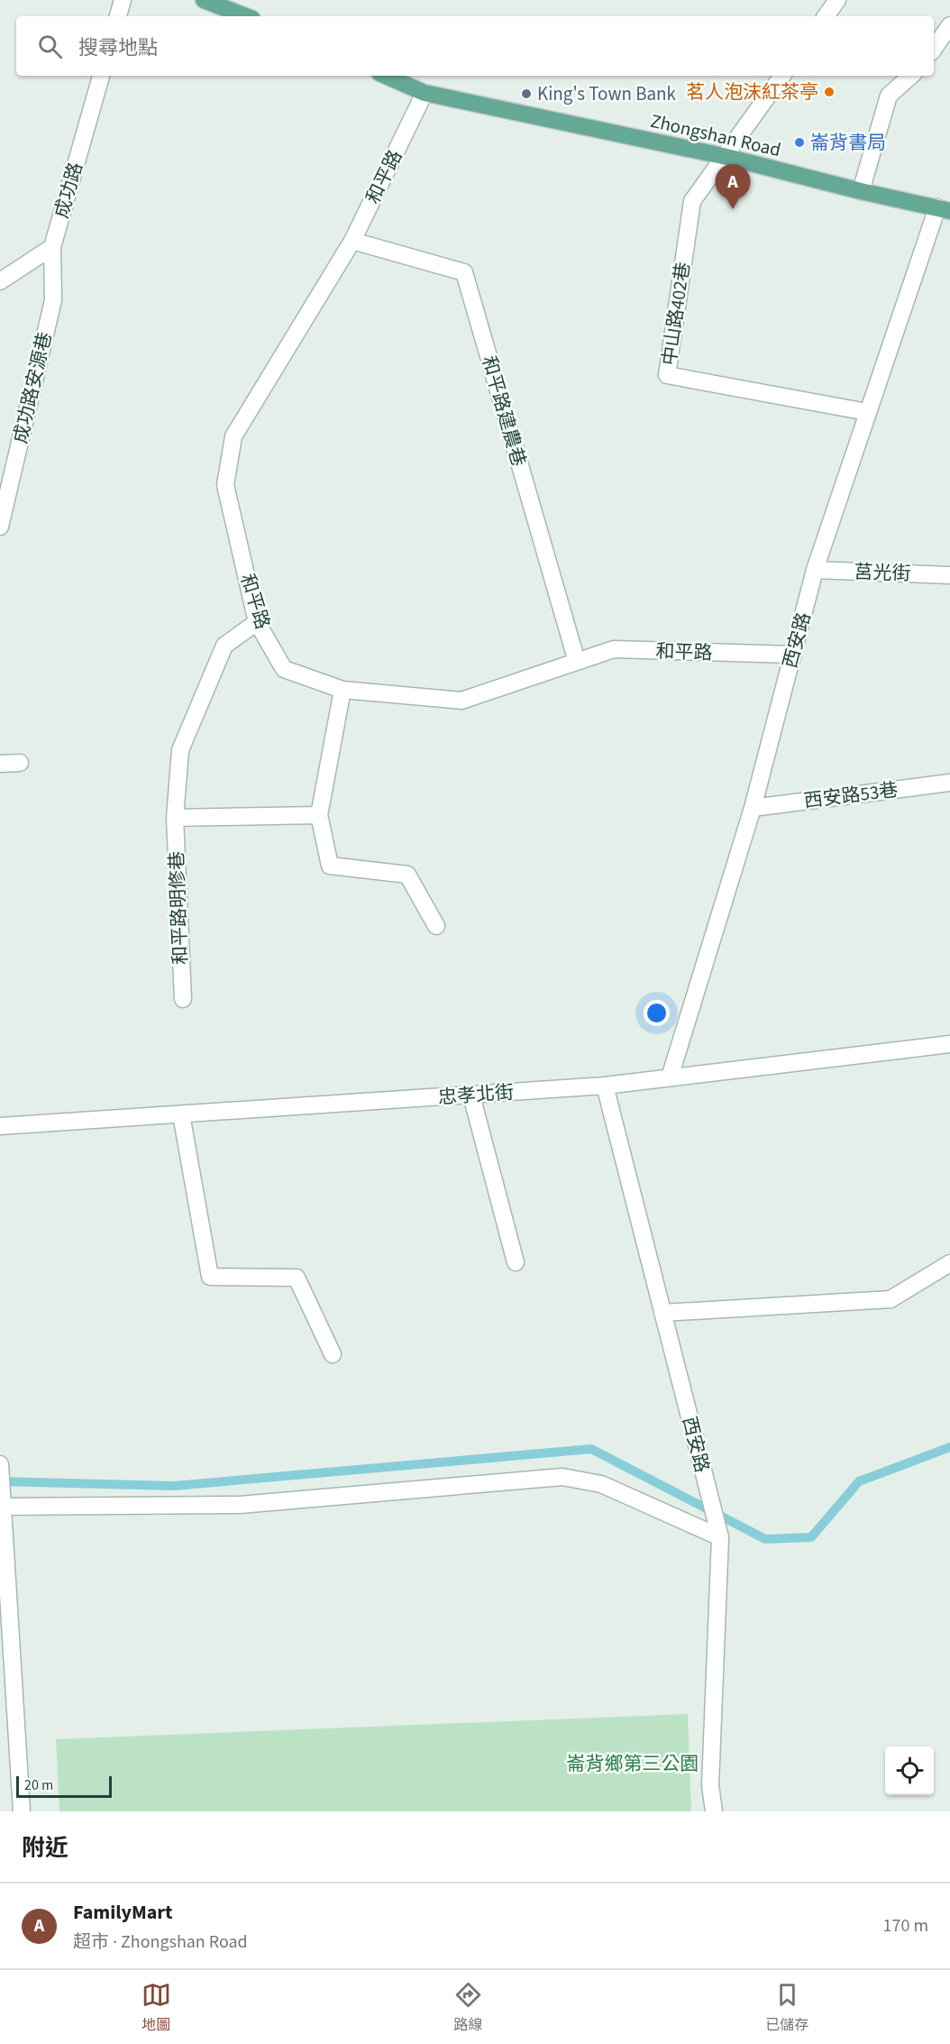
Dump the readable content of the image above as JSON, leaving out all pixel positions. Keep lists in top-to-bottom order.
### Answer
{
  "streets": {
    "main road": ["Zhongshan Road"],
    "street": [
      "和平路",
      "成功路",
      "中山路402巷",
      "成功路安源巷",
      "和平路建農巷",
      "莒光街",
      "西安路",
      "西安路53巷",
      "和平路明修巷",
      "忠孝北街"
    ]
  },
  "crossings": [
    ["Zhongshan Road", "和平路"],
    ["Zhongshan Road", "中山路402巷"],
    ["Zhongshan Road", "西安路"],
    ["和平路", "和平路建農巷"],
    ["和平路", "西安路"],
    ["和平路", "和平路明修巷"],
    ["成功路", "成功路安源巷"],
    ["中山路402巷", "西安路"],
    ["莒光街", "西安路"],
    ["西安路", "西安路53巷"],
    ["西安路", "忠孝北街"]
  ],
  "parks": ["崙背鄉第三公園"],
  "places": ["茗人泡沫紅茶亭", "King's Town Bank", "崙背書局"],
  "scale_bar": "20 m",
  "page": {
    "search": "搜尋地點",
    "pins": "A",
    "scale": "20 m",
    "heading": "附近",
    "list": [
      {
        "mark": "A",
        "name": "FamilyMart",
        "note": "超市 · Zhongshan Road",
        "value": "170 m"
      }
    ],
    "nav": ["地圖", "路線", "已儲存"]
  }
}
